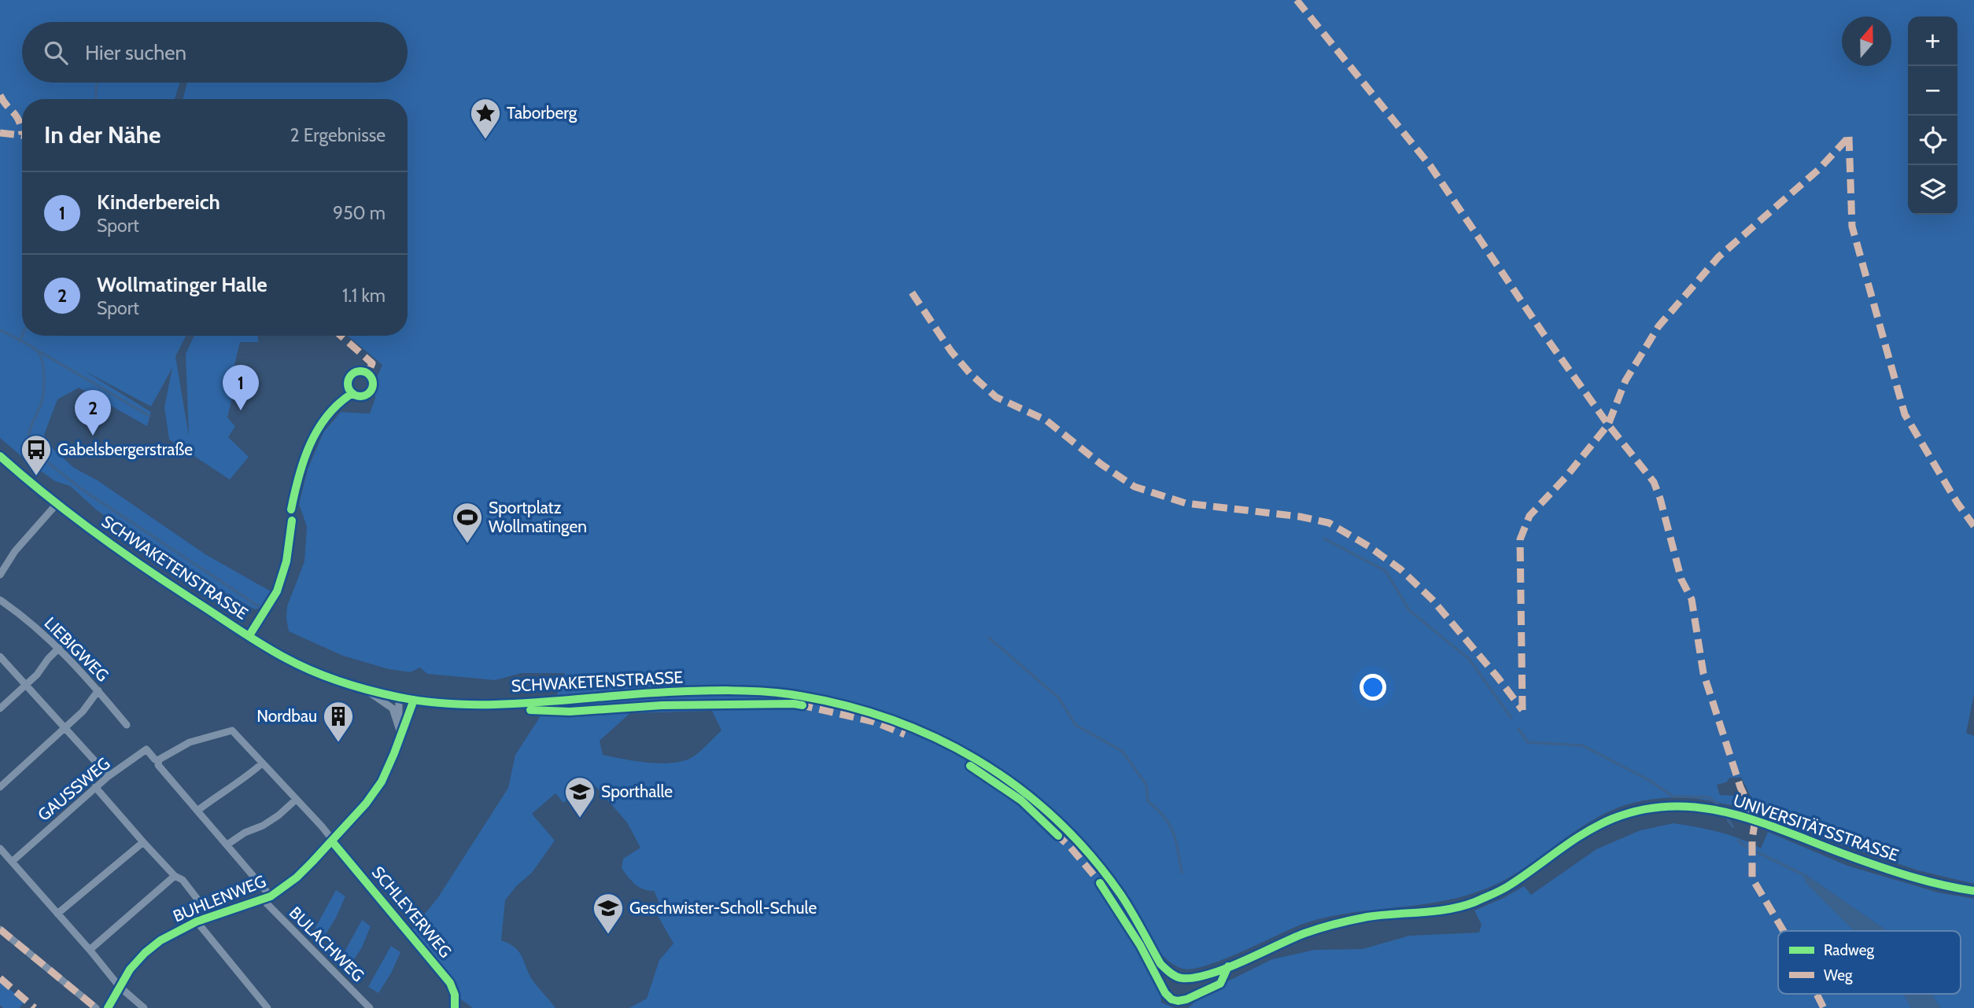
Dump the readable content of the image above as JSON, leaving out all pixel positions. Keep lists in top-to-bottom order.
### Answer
{
  "streets": {
    "street": [
      "SCHWAKETENSTRASSE",
      "LIEBIGWEG",
      "GAUSSWEG",
      "UNIVERSITÄTSSTRASSE",
      "BUHLENWEG",
      "SCHLEYERWEG",
      "BULACHWEG"
    ]
  },
  "crossings": [
    ["SCHWAKETENSTRASSE", "UNIVERSITÄTSSTRASSE"],
    ["SCHWAKETENSTRASSE", "BUHLENWEG"],
    ["GAUSSWEG", "SCHLEYERWEG"],
    ["BUHLENWEG", "SCHLEYERWEG"],
    ["BUHLENWEG", "BULACHWEG"]
  ],
  "places": {
    "place": ["Taborberg"],
    "bus stop": ["Gabelsbergerstraße"],
    "sports": ["Sportplatz Wollmatingen"],
    "building": ["Nordbau"],
    "school or university": ["Sporthalle", "Geschwister-Scholl-Schule"]
  },
  "legend": ["Radweg", "Weg"],
  "north": "top",
  "page": {
    "map_buttons": ["+", "−"],
    "search": "Hier suchen",
    "heading": ["In der Nähe", "2 Ergebnisse"],
    "list": [
      {
        "mark": "1",
        "name": "Kinderbereich",
        "note": "Sport",
        "value": "950 m"
      },
      {
        "mark": "2",
        "name": "Wollmatinger Halle",
        "note": "Sport",
        "value": "1.1 km"
      }
    ],
    "pins": ["1", "2"]
  }
}
